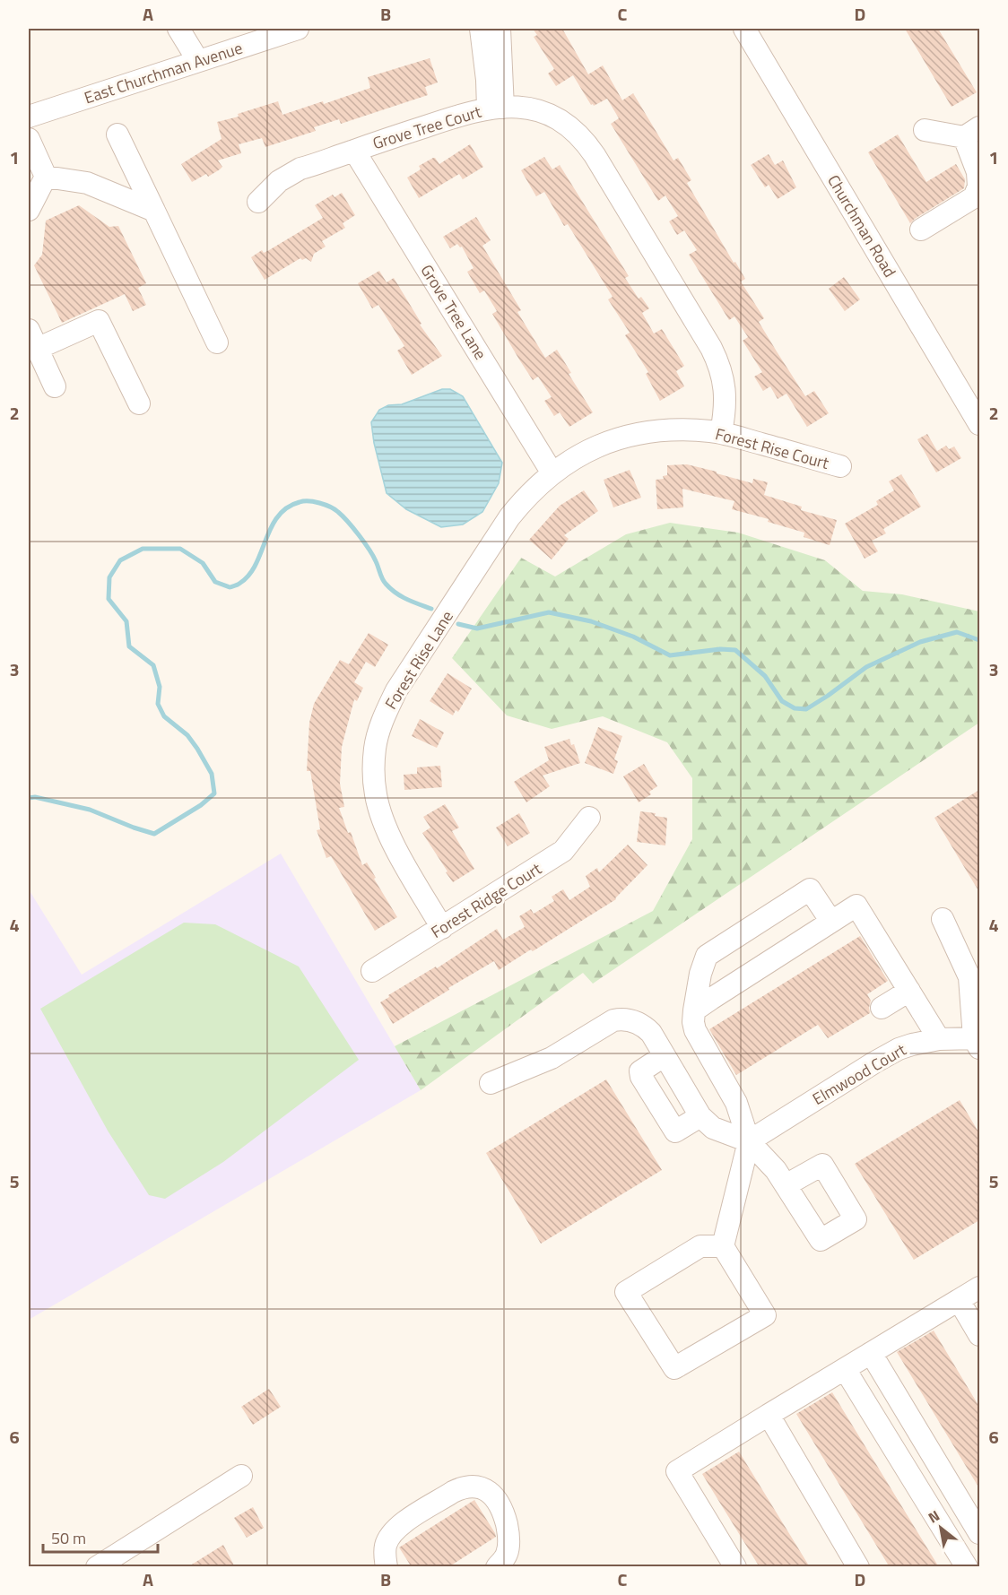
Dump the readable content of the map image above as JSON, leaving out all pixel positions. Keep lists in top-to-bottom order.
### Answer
{
  "streets": {
    "street": [
      "East Churchman Avenue",
      "Grove Tree Court",
      "Churchman Road",
      "Grove Tree Lane",
      "Forest Rise Court",
      "Forest Rise Lane",
      "Forest Ridge Court",
      "Elmwood Court"
    ]
  },
  "crossings": [
    ["Grove Tree Court", "Grove Tree Lane"],
    ["Grove Tree Court", "Forest Rise Court"],
    ["Grove Tree Lane", "Forest Rise Court"],
    ["Grove Tree Lane", "Forest Rise Lane"],
    ["Forest Rise Court", "Forest Rise Lane"],
    ["Forest Rise Lane", "Forest Ridge Court"]
  ],
  "scale_bar": "50 m",
  "north": "top left",
  "grid": {
    "columns": [
      "A",
      "B",
      "C",
      "D"
    ],
    "rows": [
      "1",
      "2",
      "3",
      "4",
      "5",
      "6"
    ]
  }
}
